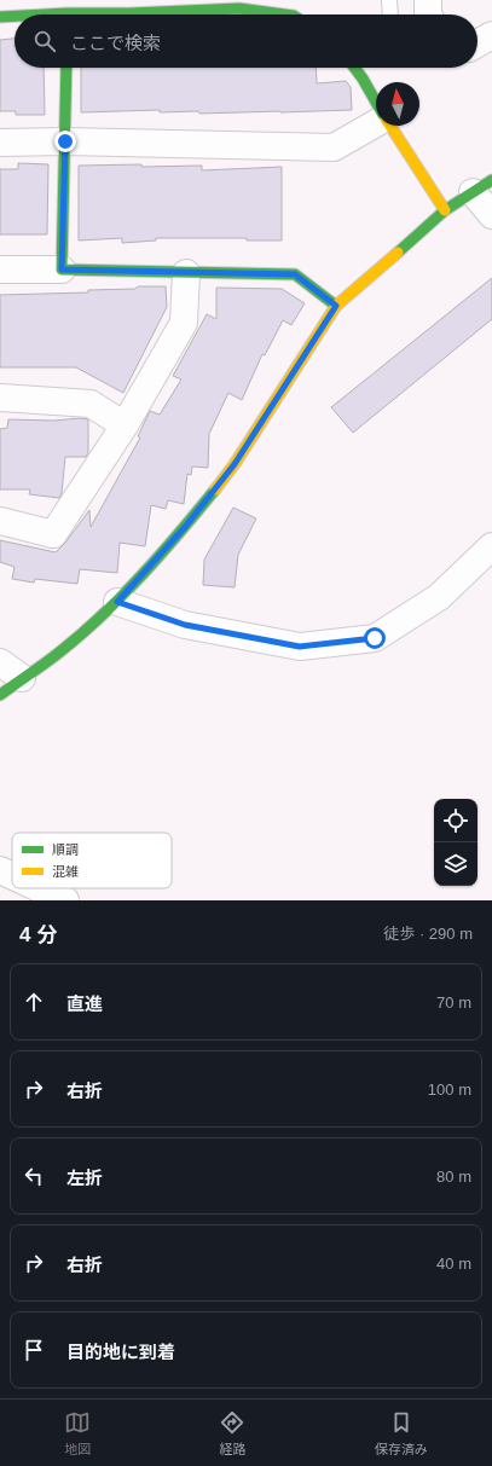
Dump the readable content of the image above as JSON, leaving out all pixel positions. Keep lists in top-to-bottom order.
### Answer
{
  "legend": ["順調", "混雑"],
  "north": "top",
  "page": {
    "search": "ここで検索",
    "heading": ["4 分", "徒歩 · 290 m"],
    "list": [
      ["直進", "70 m"],
      ["右折", "100 m"],
      ["左折", "80 m"],
      ["右折", "40 m"],
      "目的地に到着"
    ],
    "nav": ["地図", "経路", "保存済み"]
  }
}
